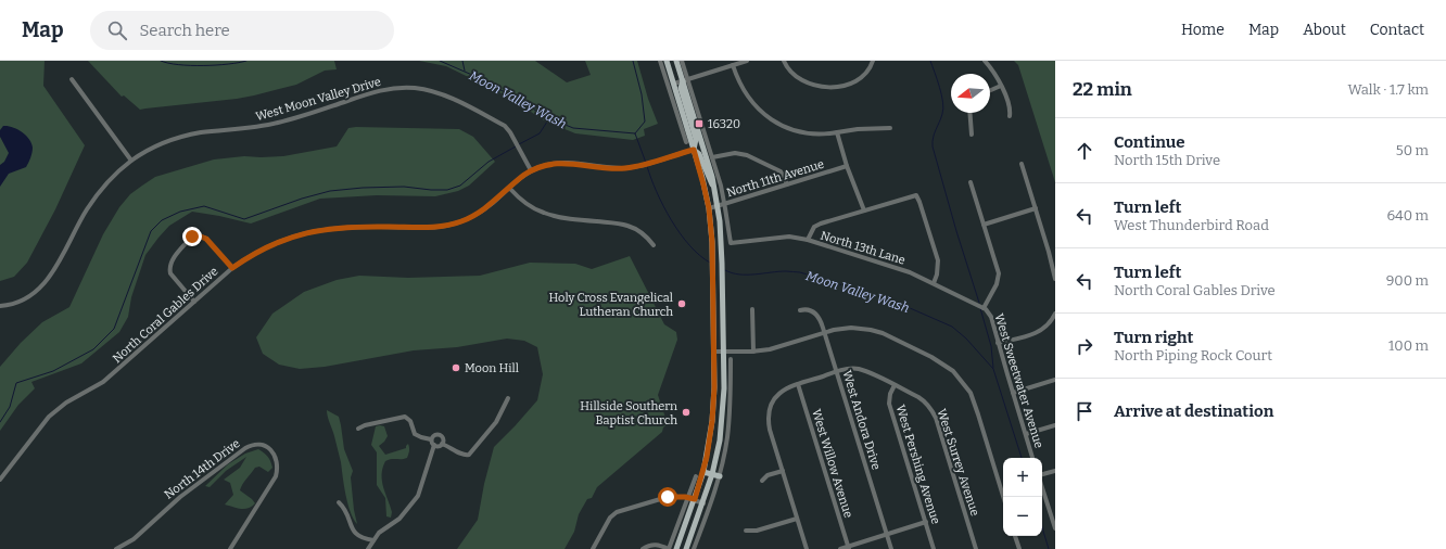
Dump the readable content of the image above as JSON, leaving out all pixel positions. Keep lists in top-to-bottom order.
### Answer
{
  "streets": {
    "street": [
      "West Moon Valley Drive",
      "North 11th Avenue",
      "North 13th Lane",
      "North Coral Gables Drive",
      "West Sweetwater Avenue",
      "West Andora Drive",
      "West Surrey Avenue",
      "West Willow Avenue",
      "West Pershing Avenue",
      "North 14th Drive"
    ]
  },
  "crossings": [
    ["West Moon Valley Drive", "North Coral Gables Drive"],
    ["North 11th Avenue", "North 13th Lane"],
    ["North 13th Lane", "West Sweetwater Avenue"],
    ["West Andora Drive", "West Surrey Avenue"],
    ["West Surrey Avenue", "West Pershing Avenue"]
  ],
  "water": ["Moon Valley Wash"],
  "places": {
    "transit": ["16320"],
    "other": ["Holy Cross Evangelical Lutheran Church", "Moon Hill", "Hillside Southern Baptist Church"]
  },
  "north": "left",
  "page": {
    "header": "Map",
    "search": "Search here",
    "nav": [
      "Home",
      "Map",
      "About",
      "Contact"
    ],
    "heading": ["22 min", "Walk · 1.7 km"],
    "list": [
      ["Continue", "North 15th Drive", "50 m"],
      ["Turn left", "West Thunderbird Road", "640 m"],
      ["Turn left", "North Coral Gables Drive", "900 m"],
      ["Turn right", "North Piping Rock Court", "100 m"],
      "Arrive at destination"
    ],
    "map_buttons": ["+", "−"]
  }
}
